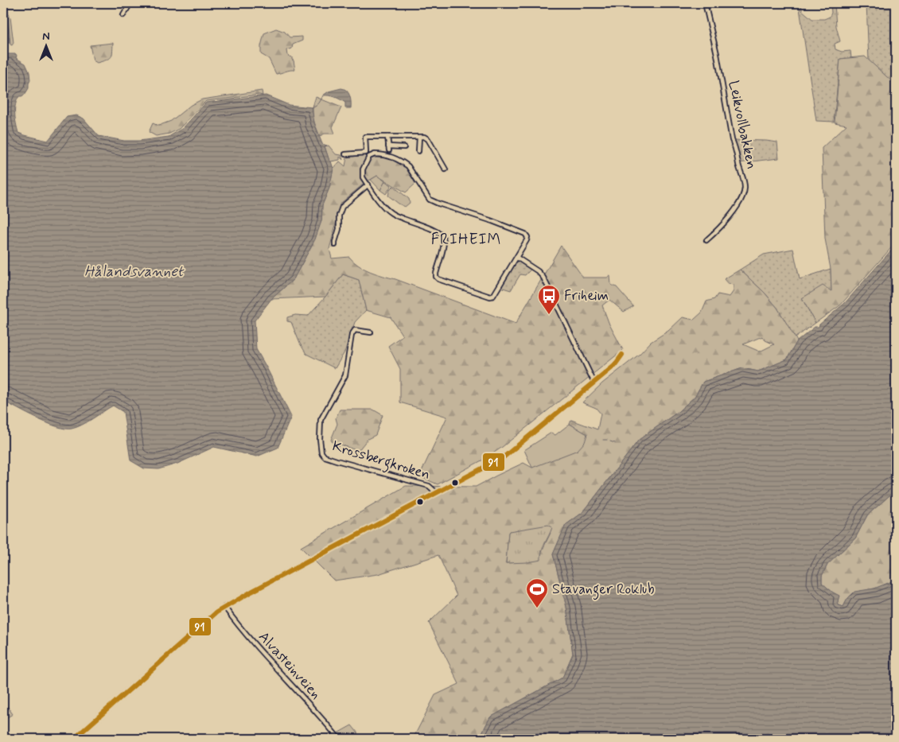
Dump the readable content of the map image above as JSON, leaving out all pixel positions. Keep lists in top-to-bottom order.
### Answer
{
  "streets": {
    "street": ["Leikvollbakken", "Krossbergkroken", "Alvasteinveien"]
  },
  "districts": ["FRIHEIM"],
  "water": ["Hålandsvannet"],
  "places": {
    "bus stop": ["Friheim"],
    "sports": ["Stavanger Roklub"]
  },
  "lines": ["transit line 91"],
  "north": "top"
}
